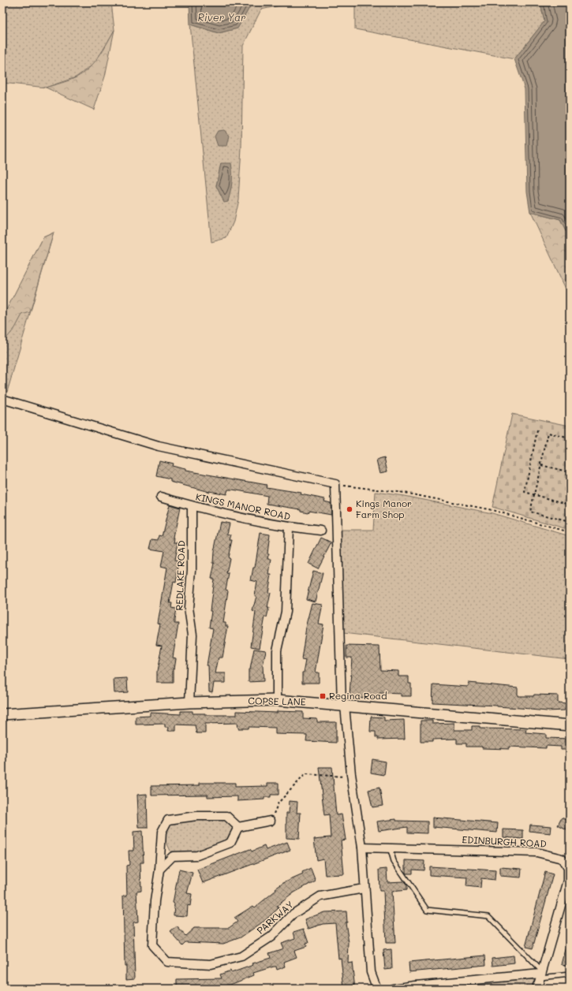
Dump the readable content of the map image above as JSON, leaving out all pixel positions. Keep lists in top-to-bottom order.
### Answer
{
  "streets": {
    "street": [
      "KINGS MANOR ROAD",
      "REDLAKE ROAD",
      "COPSE LANE",
      "EDINBURGH ROAD",
      "PARKWAY"
    ]
  },
  "crossings": [
    ["KINGS MANOR ROAD", "REDLAKE ROAD"],
    ["REDLAKE ROAD", "COPSE LANE"]
  ],
  "water": ["River Yar"],
  "places": {
    "other": ["Kings Manor Farm Shop"],
    "transit": ["Regina Road"]
  }
}
